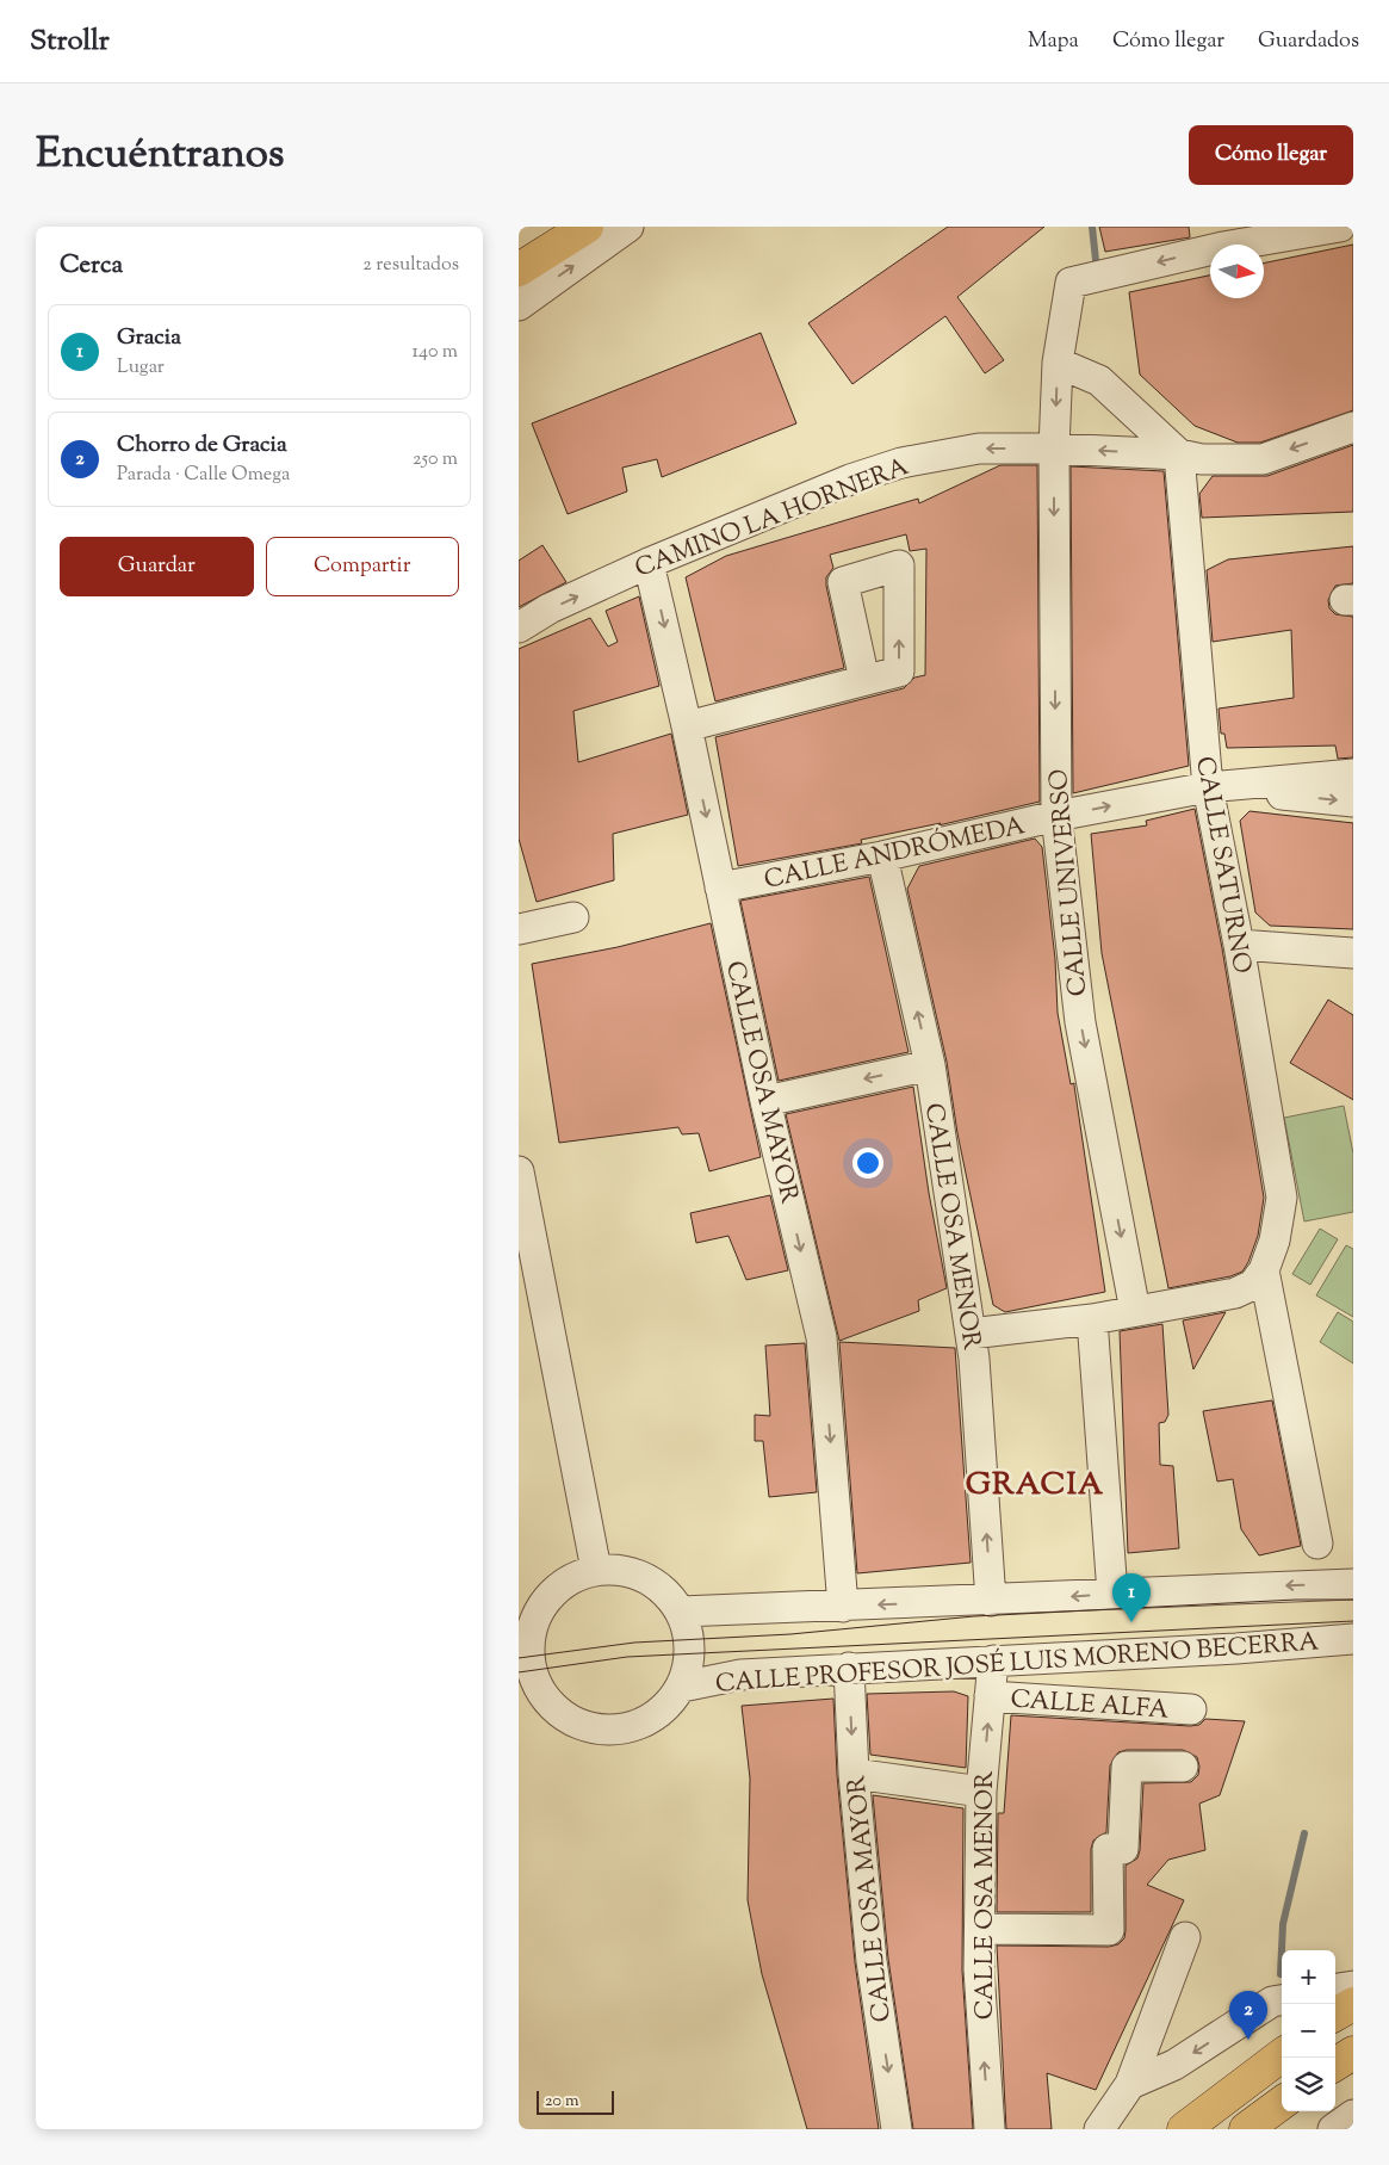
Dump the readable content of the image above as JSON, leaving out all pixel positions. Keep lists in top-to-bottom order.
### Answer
{
  "streets": {
    "street": [
      "CAMINO LA HORNERA",
      "CALLE ANDRÓMEDA",
      "CALLE SATURNO",
      "CALLE UNIVERSO",
      "CALLE OSA MAYOR",
      "CALLE OSA MENOR",
      "CALLE PROFESOR JOSÉ LUIS MORENO BECERRA",
      "CALLE ALFA"
    ]
  },
  "crossings": [
    ["CAMINO LA HORNERA", "CALLE SATURNO"],
    ["CAMINO LA HORNERA", "CALLE UNIVERSO"],
    ["CAMINO LA HORNERA", "CALLE OSA MAYOR"],
    ["CALLE ANDRÓMEDA", "CALLE SATURNO"],
    ["CALLE ANDRÓMEDA", "CALLE UNIVERSO"],
    ["CALLE ANDRÓMEDA", "CALLE OSA MAYOR"],
    ["CALLE ANDRÓMEDA", "CALLE OSA MENOR"],
    ["CALLE OSA MAYOR", "CALLE PROFESOR JOSÉ LUIS MORENO BECERRA"],
    ["CALLE OSA MENOR", "CALLE PROFESOR JOSÉ LUIS MORENO BECERRA"],
    ["CALLE OSA MENOR", "CALLE ALFA"]
  ],
  "one_way": ["CALLE UNIVERSO"],
  "districts": ["GRACIA"],
  "scale_bar": "20 m",
  "north": "right",
  "page": {
    "header": "Strollr",
    "nav": ["Mapa", "Cómo llegar", "Guardados"],
    "title": "Encuéntranos",
    "buttons": [
      "Cómo llegar",
      ["Guardar", "Compartir"]
    ],
    "heading": ["Cerca", "2 resultados"],
    "list": [
      {
        "mark": "1",
        "name": "Gracia",
        "note": "Lugar",
        "value": "140 m"
      },
      {
        "mark": "2",
        "name": "Chorro de Gracia",
        "note": "Parada · Calle Omega",
        "value": "250 m"
      }
    ],
    "pins": ["1", "2"],
    "map_buttons": ["+", "−"],
    "scale": "20 m"
  }
}
